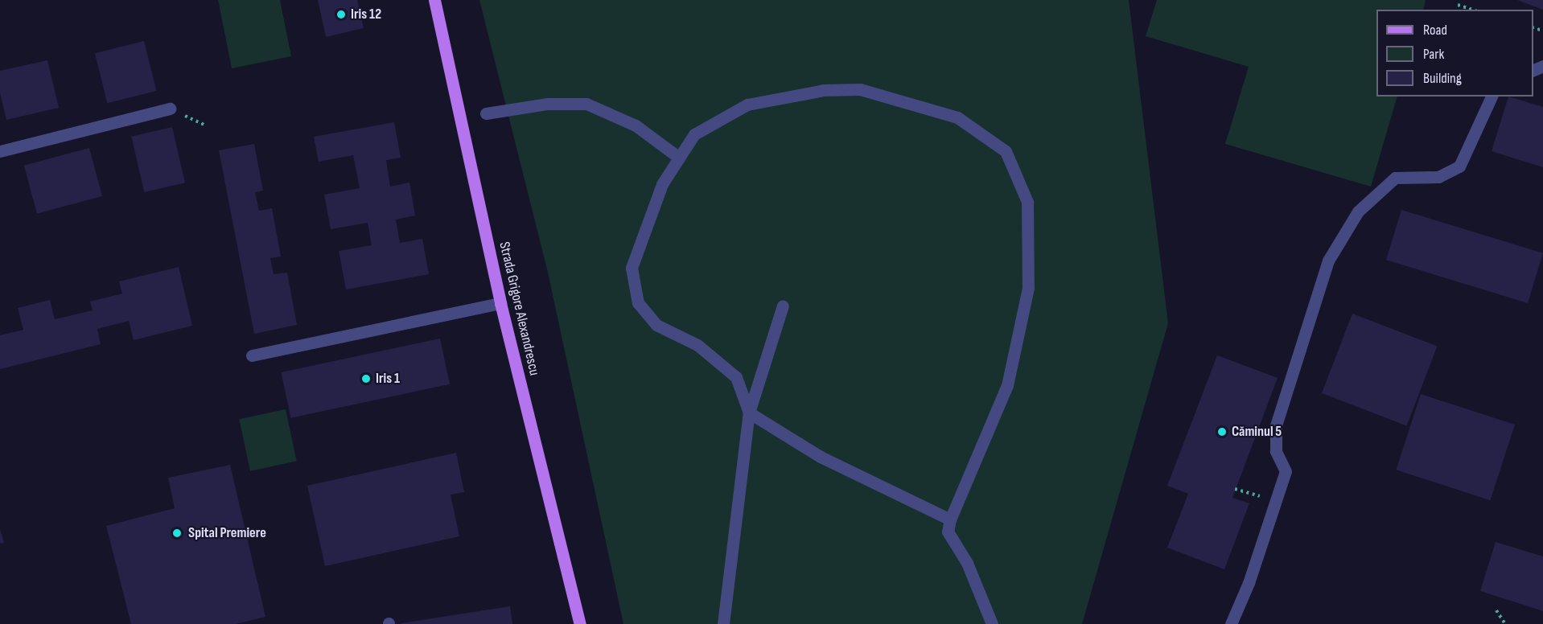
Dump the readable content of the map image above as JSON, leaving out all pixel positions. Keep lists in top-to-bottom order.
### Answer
{
  "streets": {
    "main road": ["Strada Grigore Alexandrescu"]
  },
  "places": [
    "Iris 12",
    "Iris 1",
    "Căminul 5",
    "Spital Premiere"
  ],
  "legend": ["Road", "Park", "Building"]
}
